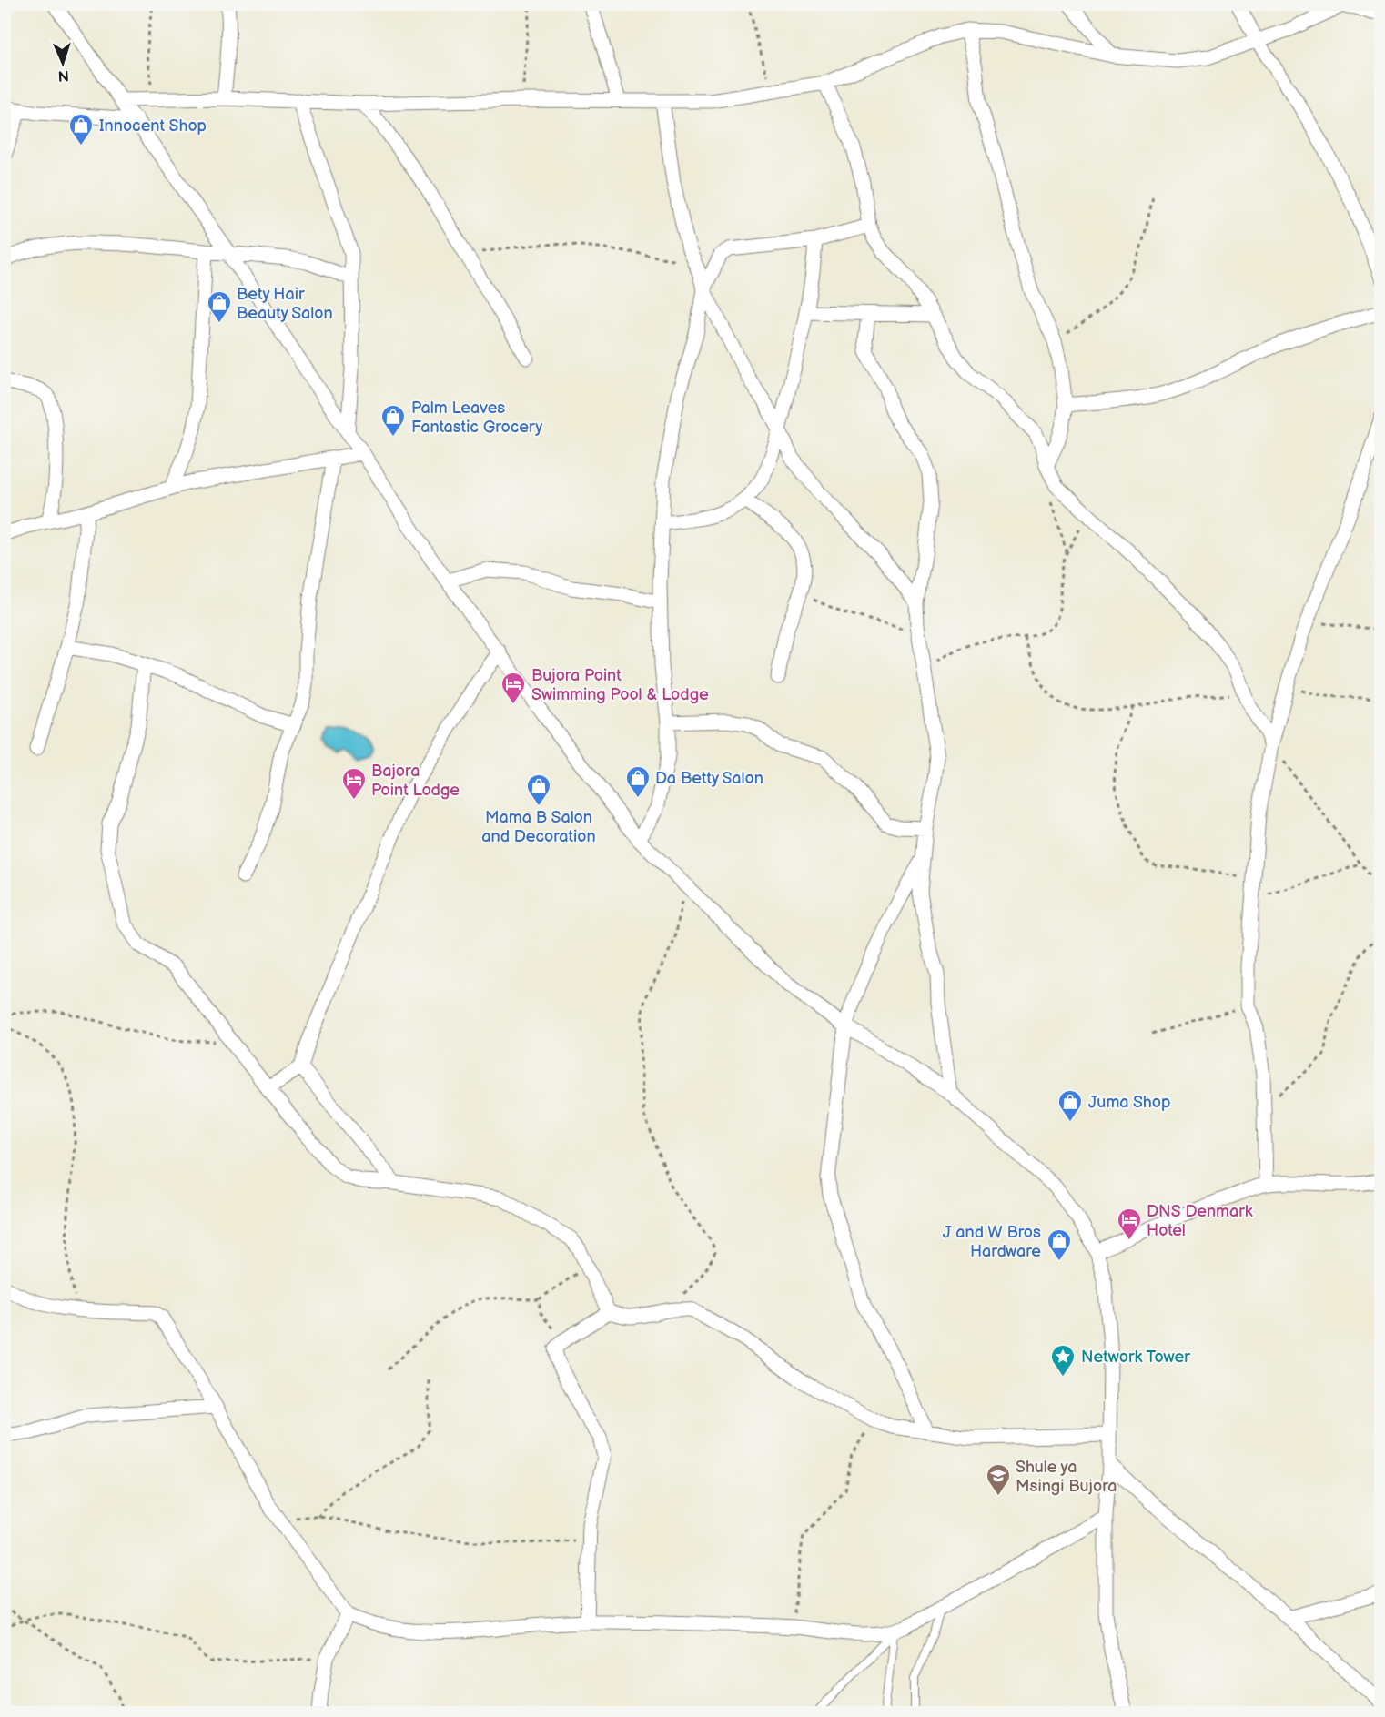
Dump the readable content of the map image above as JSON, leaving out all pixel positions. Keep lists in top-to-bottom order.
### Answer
{
  "places": {
    "shop": [
      "Innocent Shop",
      "Bety Hair Beauty Salon",
      "Palm Leaves Fantastic Grocery",
      "Da Betty Salon",
      "Mama B Salon and Decoration",
      "Juma Shop",
      "J and W Bros Hardware"
    ],
    "hotel": ["Bujora Point Swimming Pool & Lodge", "Bajora Point Lodge", "DNS Denmark Hotel"],
    "place": ["Network Tower"],
    "school or university": ["Shule ya Msingi Bujora"]
  },
  "north": "bottom"
}
